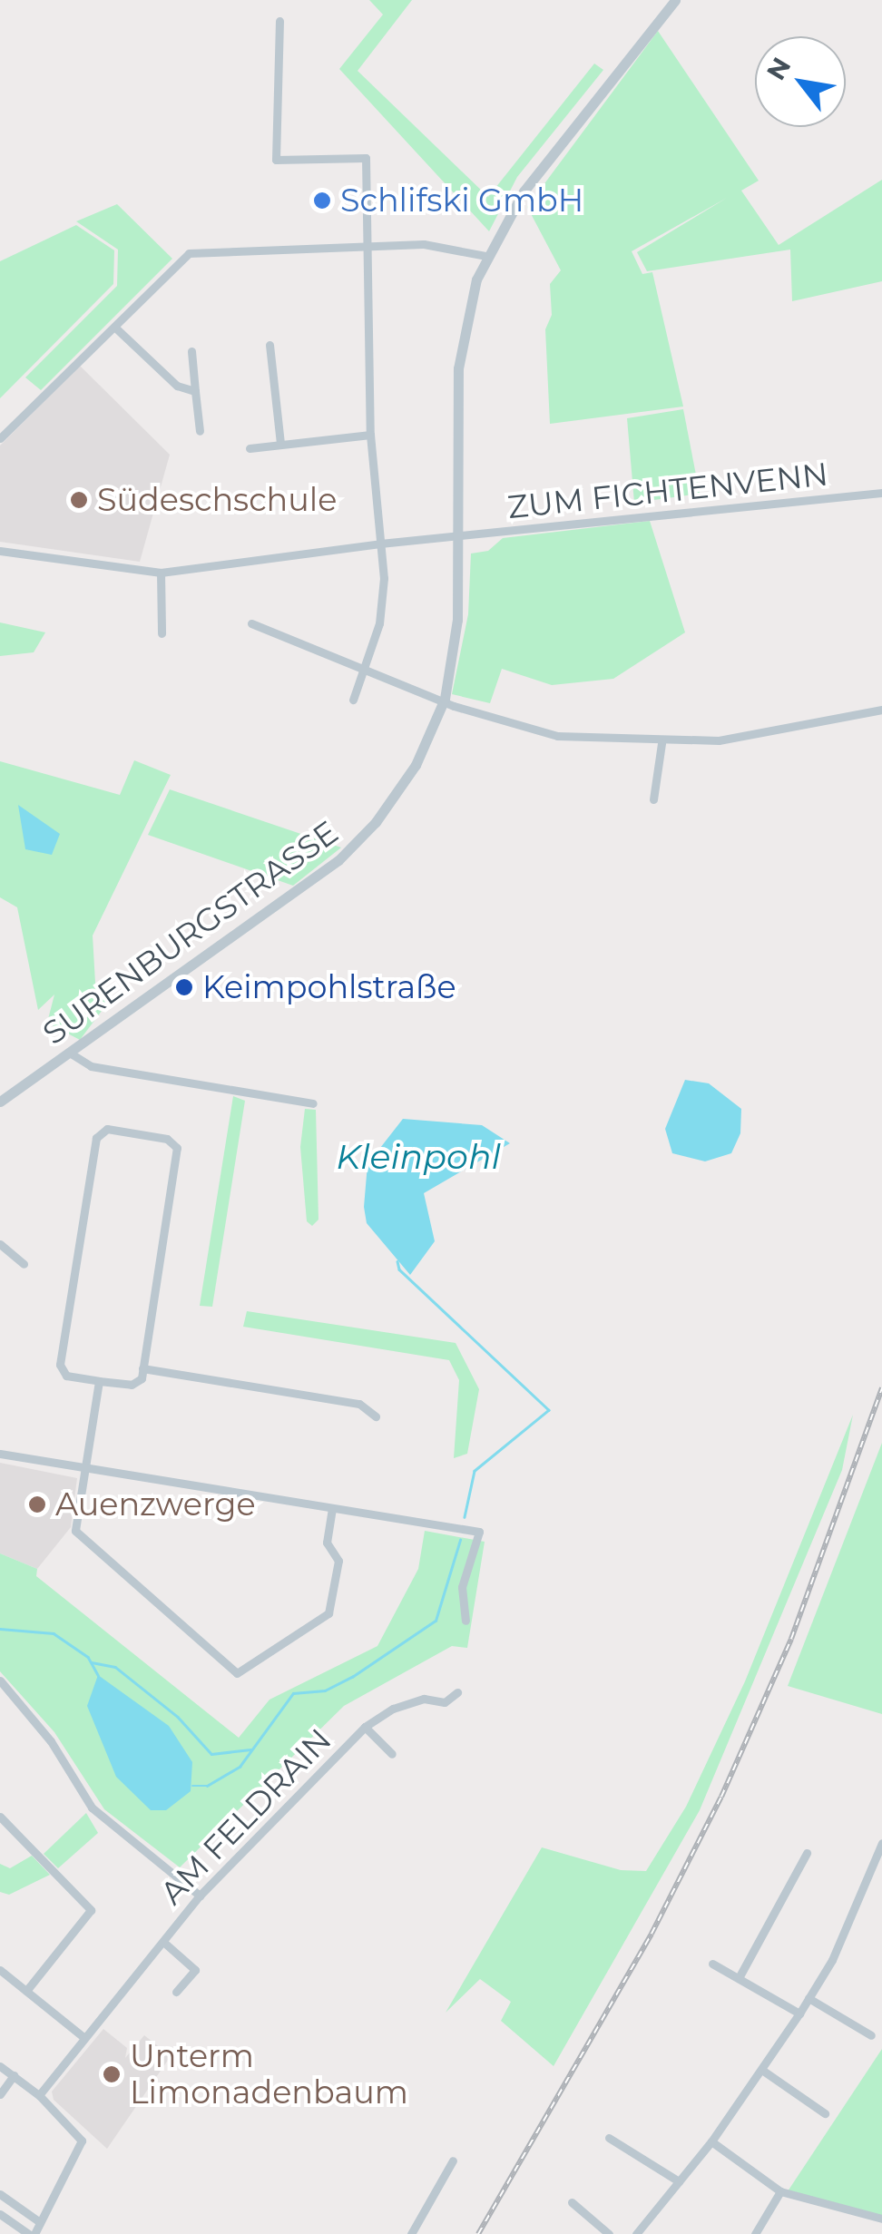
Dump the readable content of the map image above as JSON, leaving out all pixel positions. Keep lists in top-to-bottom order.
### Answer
{
  "streets": {
    "street": ["ZUM FICHTENVENN", "SURENBURGSTRASSE", "AM FELDRAIN"]
  },
  "crossings": [
    ["ZUM FICHTENVENN", "SURENBURGSTRASSE"]
  ],
  "water": ["Kleinpohl"],
  "places": [
    "Schlifski GmbH",
    "Südeschschule",
    "Keimpohlstraße",
    "Auenzwerge",
    "Unterm Limonadenbaum"
  ],
  "north": "top left"
}
